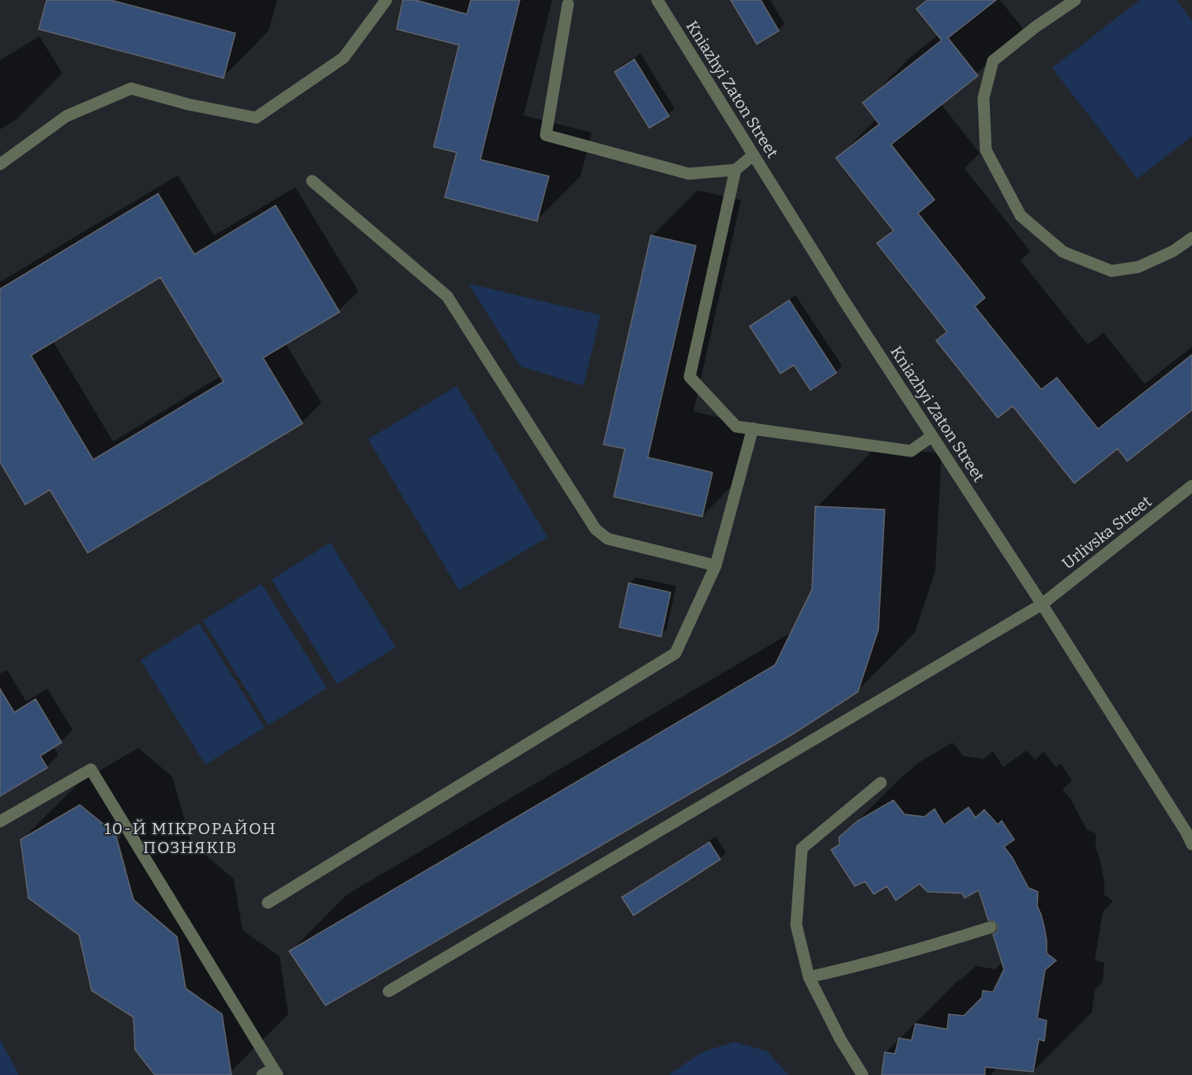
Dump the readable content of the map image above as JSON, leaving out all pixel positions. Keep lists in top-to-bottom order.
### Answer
{
  "streets": {
    "street": ["Kniazhyi Zaton Street", "Urlivska Street"]
  },
  "crossings": [
    ["Kniazhyi Zaton Street", "Urlivska Street"]
  ],
  "districts": ["10-Й МІКРОРАЙОН ПОЗНЯКІВ"]
}
